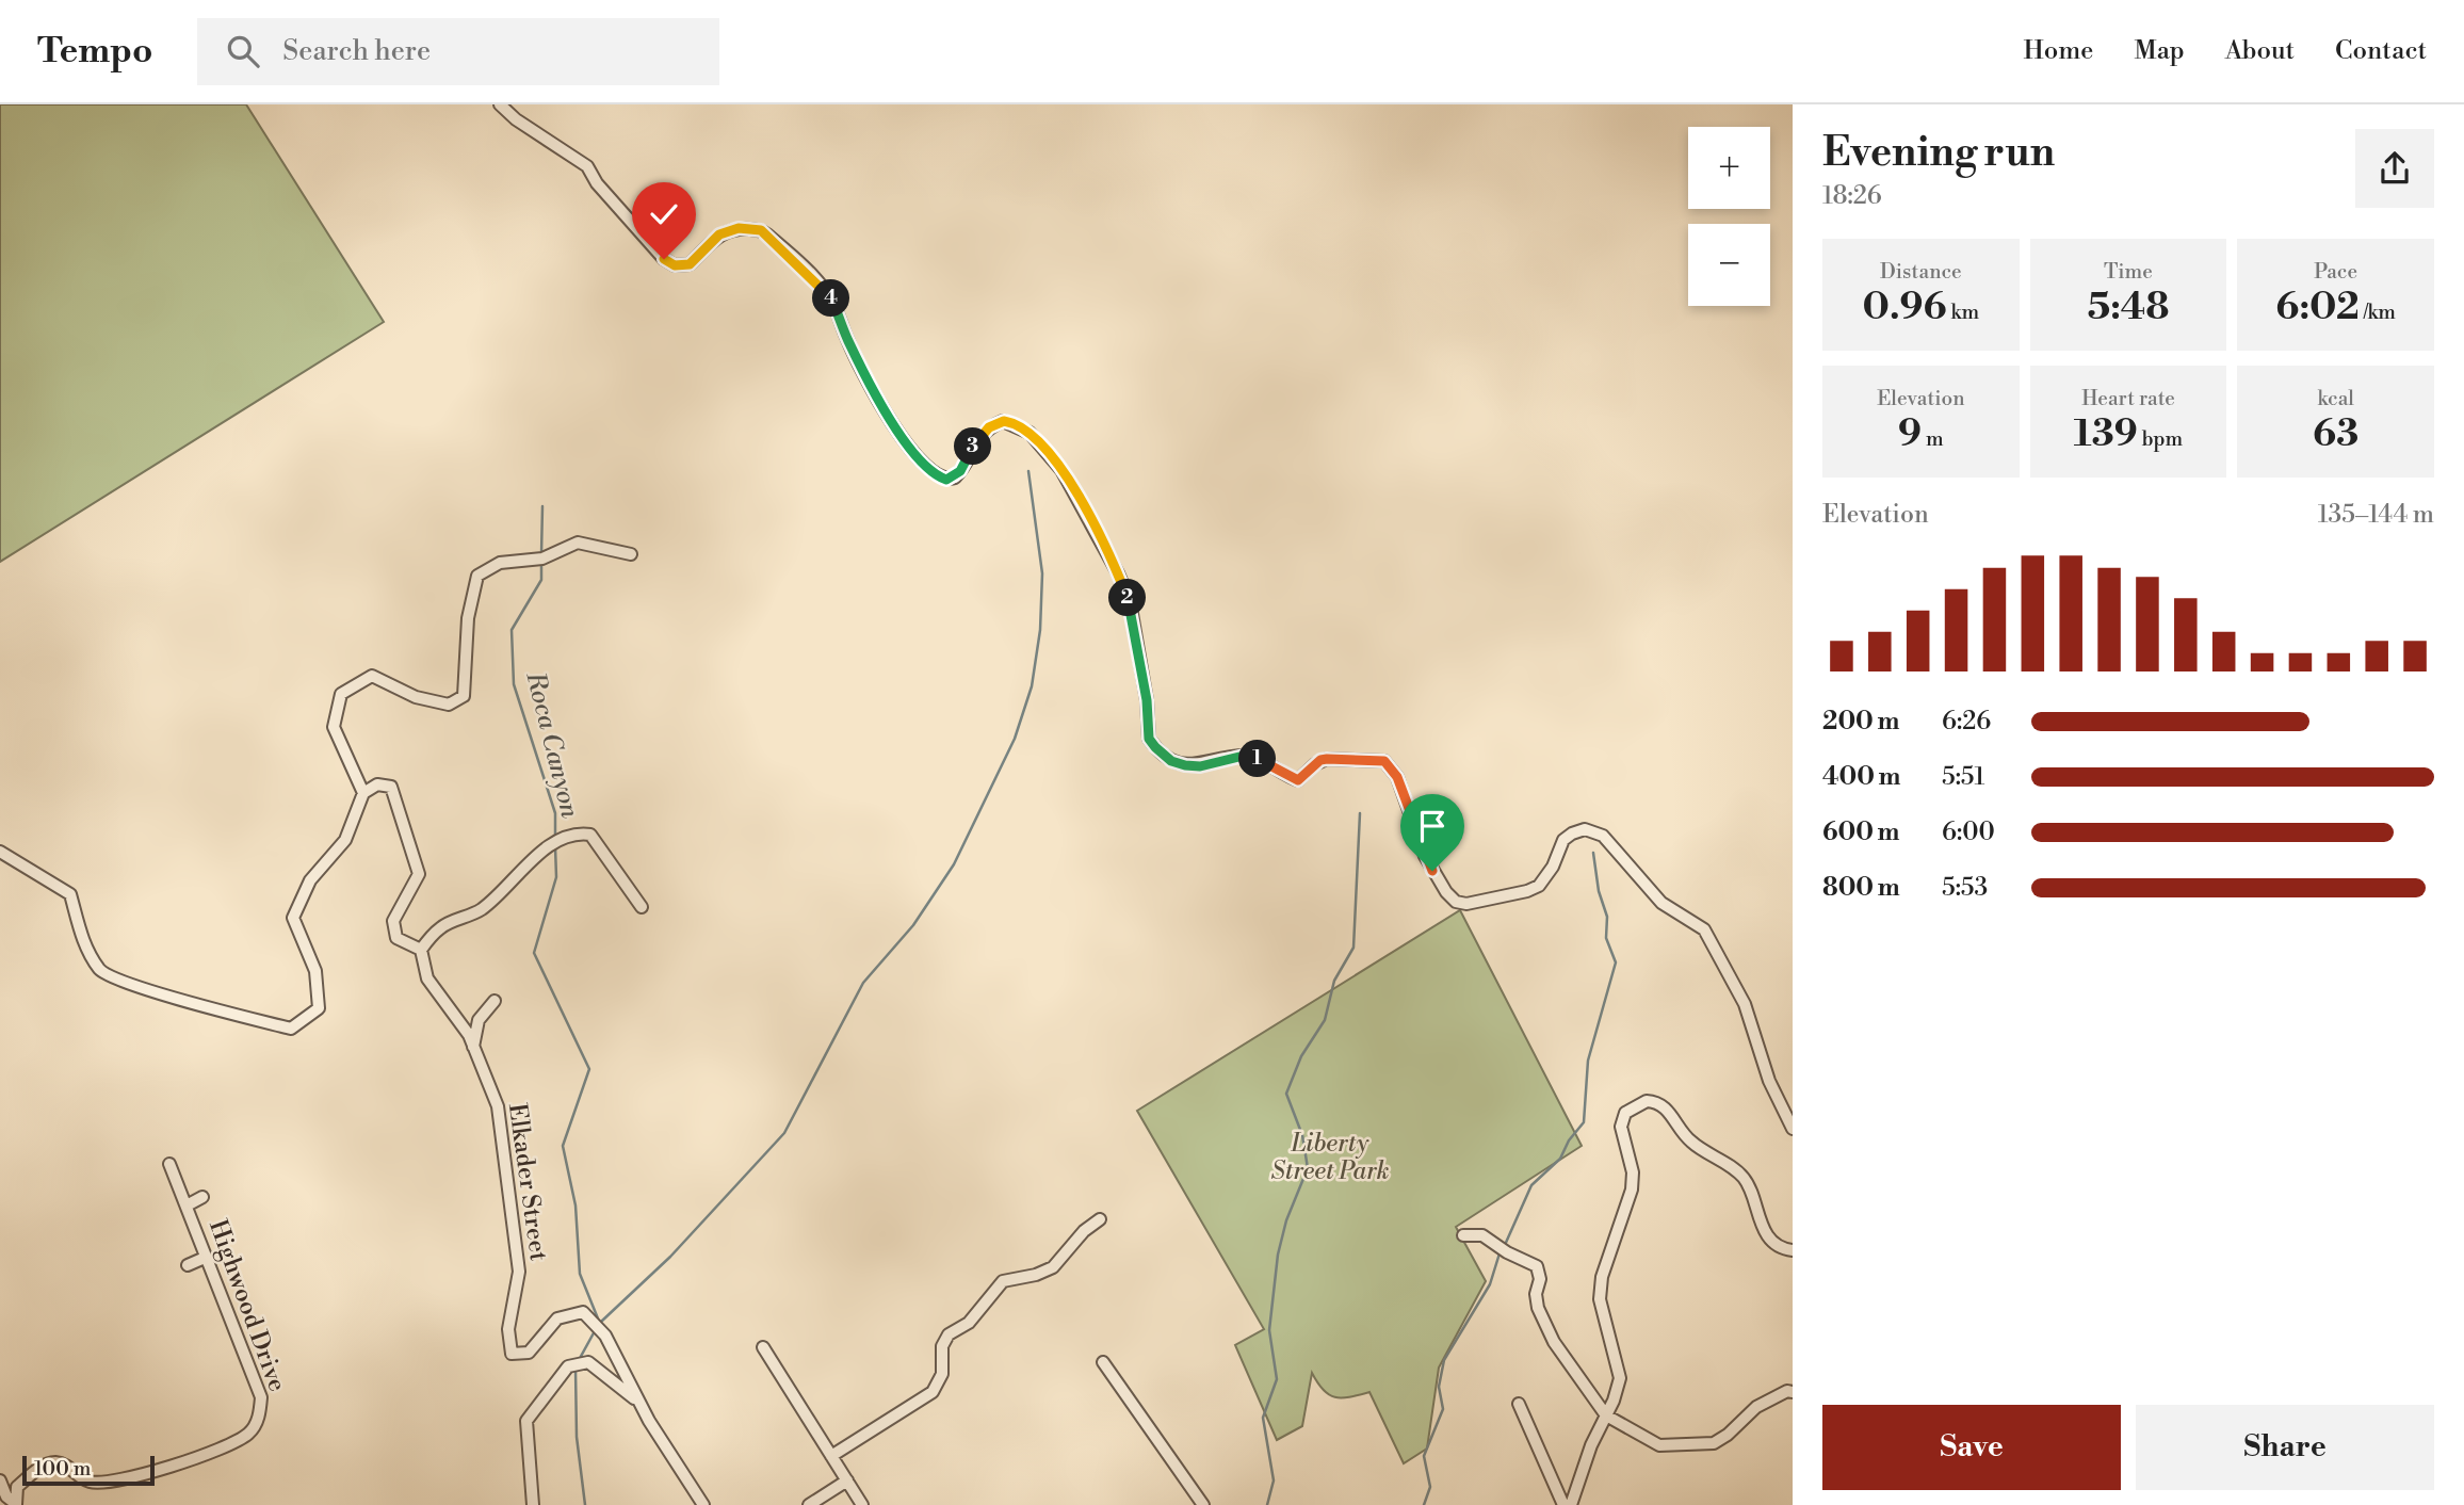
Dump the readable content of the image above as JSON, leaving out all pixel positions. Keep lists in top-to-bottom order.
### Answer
{
  "streets": {
    "street": ["Elkader Street", "Highwood Drive"]
  },
  "water": ["Roca Canyon"],
  "parks": ["Liberty Street Park"],
  "scale_bar": "100 m",
  "page": {
    "header": "Tempo",
    "search": "Search here",
    "nav": [
      "Home",
      "Map",
      "About",
      "Contact"
    ],
    "heading": ["Evening run", "18:26"],
    "map_buttons": ["+", "−"],
    "stats": [
      ["Distance", "0.96 km"],
      ["Time", "5:48"],
      ["Pace", "6:02 /km"],
      ["Elevation", "9 m"],
      ["Heart rate", "139 bpm"],
      ["kcal", "63"]
    ],
    "pins": [
      "4",
      "3",
      "2",
      "1"
    ],
    "chart": ["Elevation", "135–144 m"],
    "list": [
      {
        "name": "200 m",
        "note": "6:26"
      },
      {
        "name": "400 m",
        "note": "5:51"
      },
      {
        "name": "600 m",
        "note": "6:00"
      },
      {
        "name": "800 m",
        "note": "5:53"
      }
    ],
    "buttons": ["Save", "Share"],
    "scale": "100 m"
  }
}
